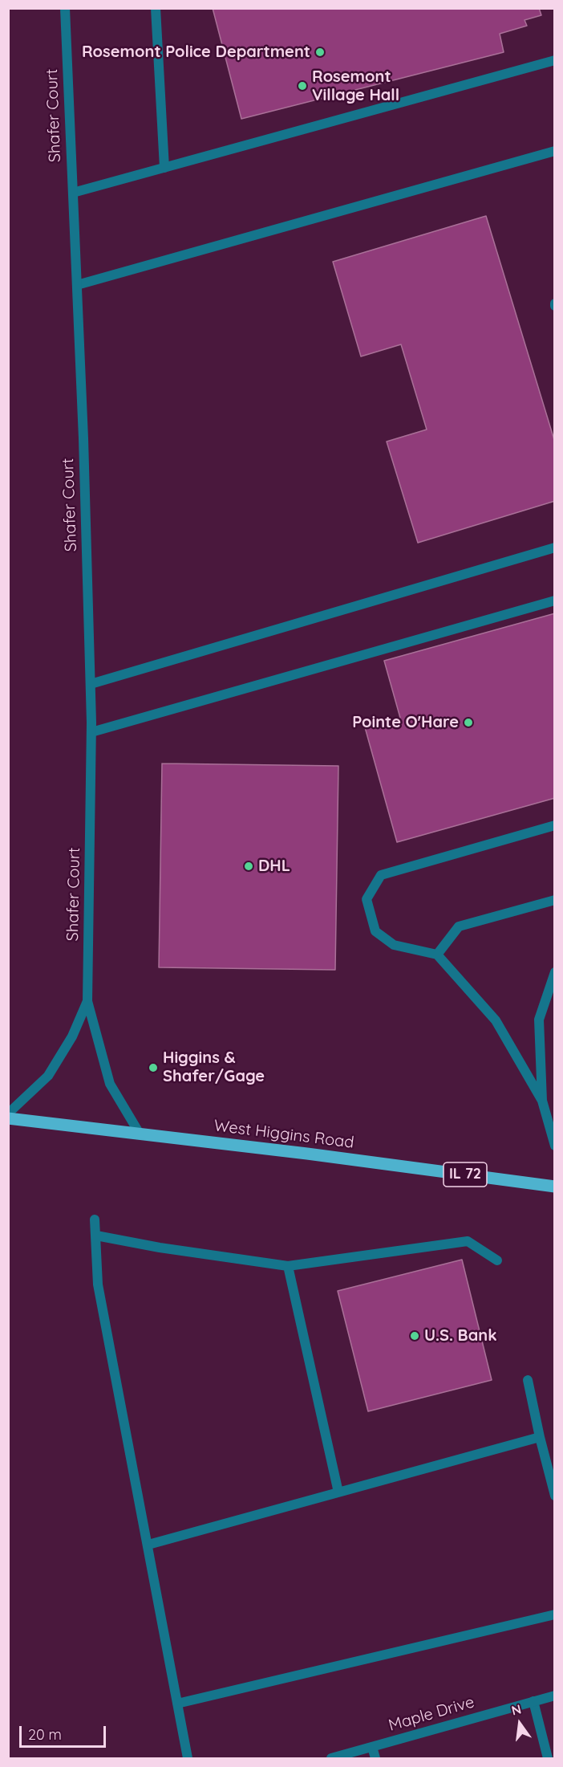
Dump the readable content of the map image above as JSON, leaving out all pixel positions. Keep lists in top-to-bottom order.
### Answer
{
  "streets": {
    "main road": ["West Higgins Road", "IL 72"],
    "street": ["Shafer Court", "Maple Drive"]
  },
  "crossings": [
    ["Shafer Court", "West Higgins Road"]
  ],
  "places": [
    "Rosemont Police Department",
    "Rosemont Village Hall",
    "Pointe O'Hare",
    "DHL",
    "Higgins & Shafer/Gage",
    "U.S. Bank"
  ],
  "scale_bar": "20 m",
  "north": "top"
}
